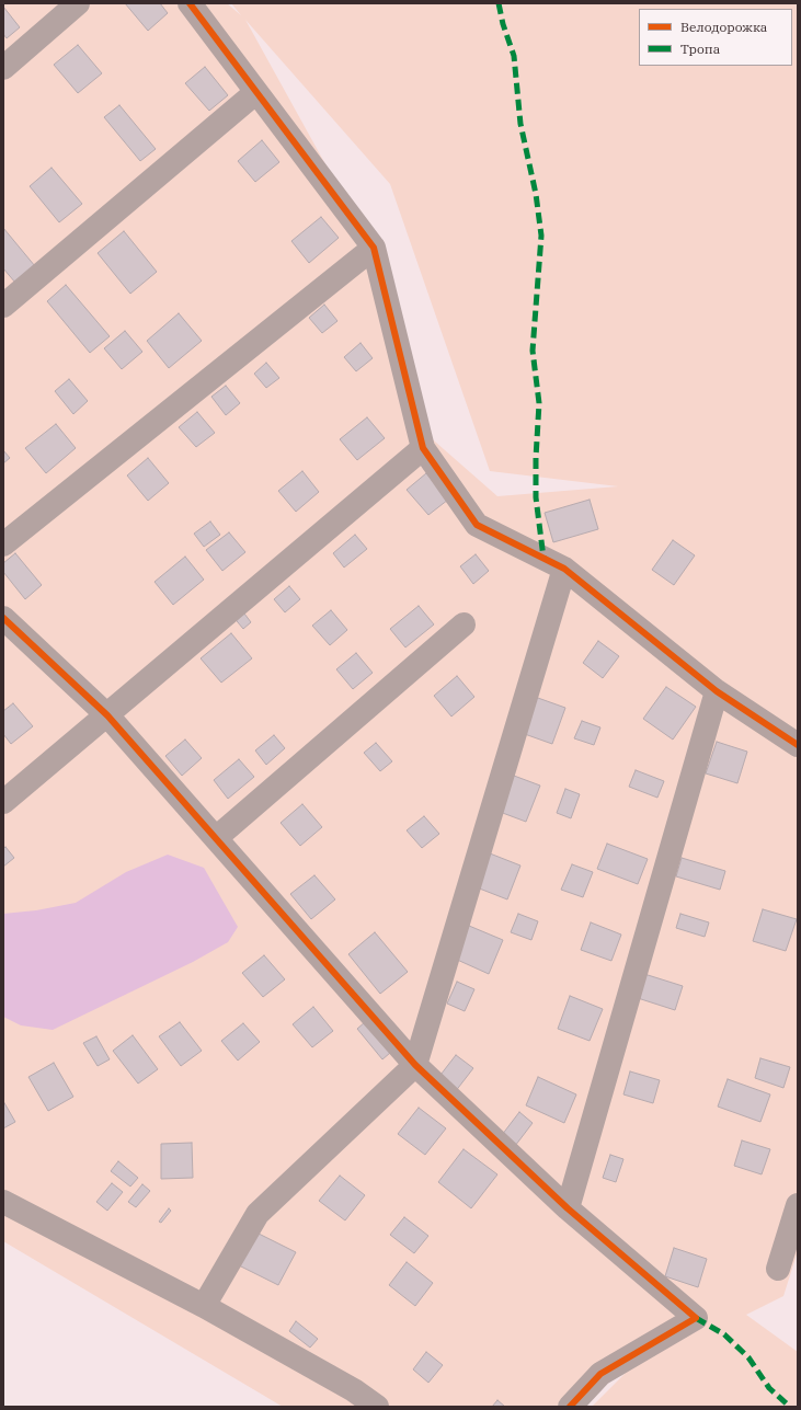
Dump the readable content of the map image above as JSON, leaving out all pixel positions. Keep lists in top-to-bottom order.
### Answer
{
  "legend": ["Велодорожка", "Тропа"]
}
